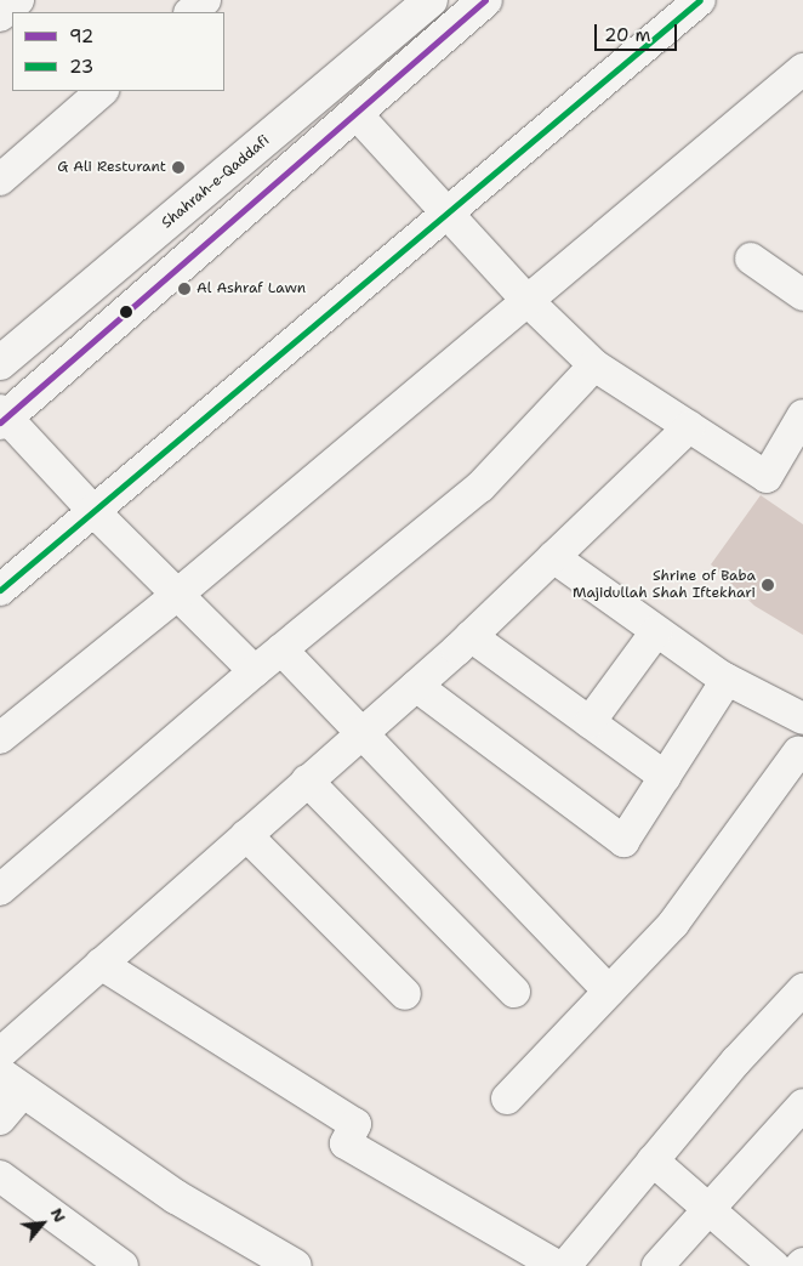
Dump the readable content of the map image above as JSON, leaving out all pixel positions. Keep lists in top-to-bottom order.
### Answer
{
  "streets": {
    "main road": ["Shahrah-e-Qaddafi"]
  },
  "places": ["G Ali Resturant", "Al Ashraf Lawn", "Shrine of Baba Majidullah Shah Iftekhari"],
  "lines": ["transit line 92", "transit line 23"],
  "legend": ["92", "23"],
  "scale_bar": "20 m",
  "north": "top right"
}
